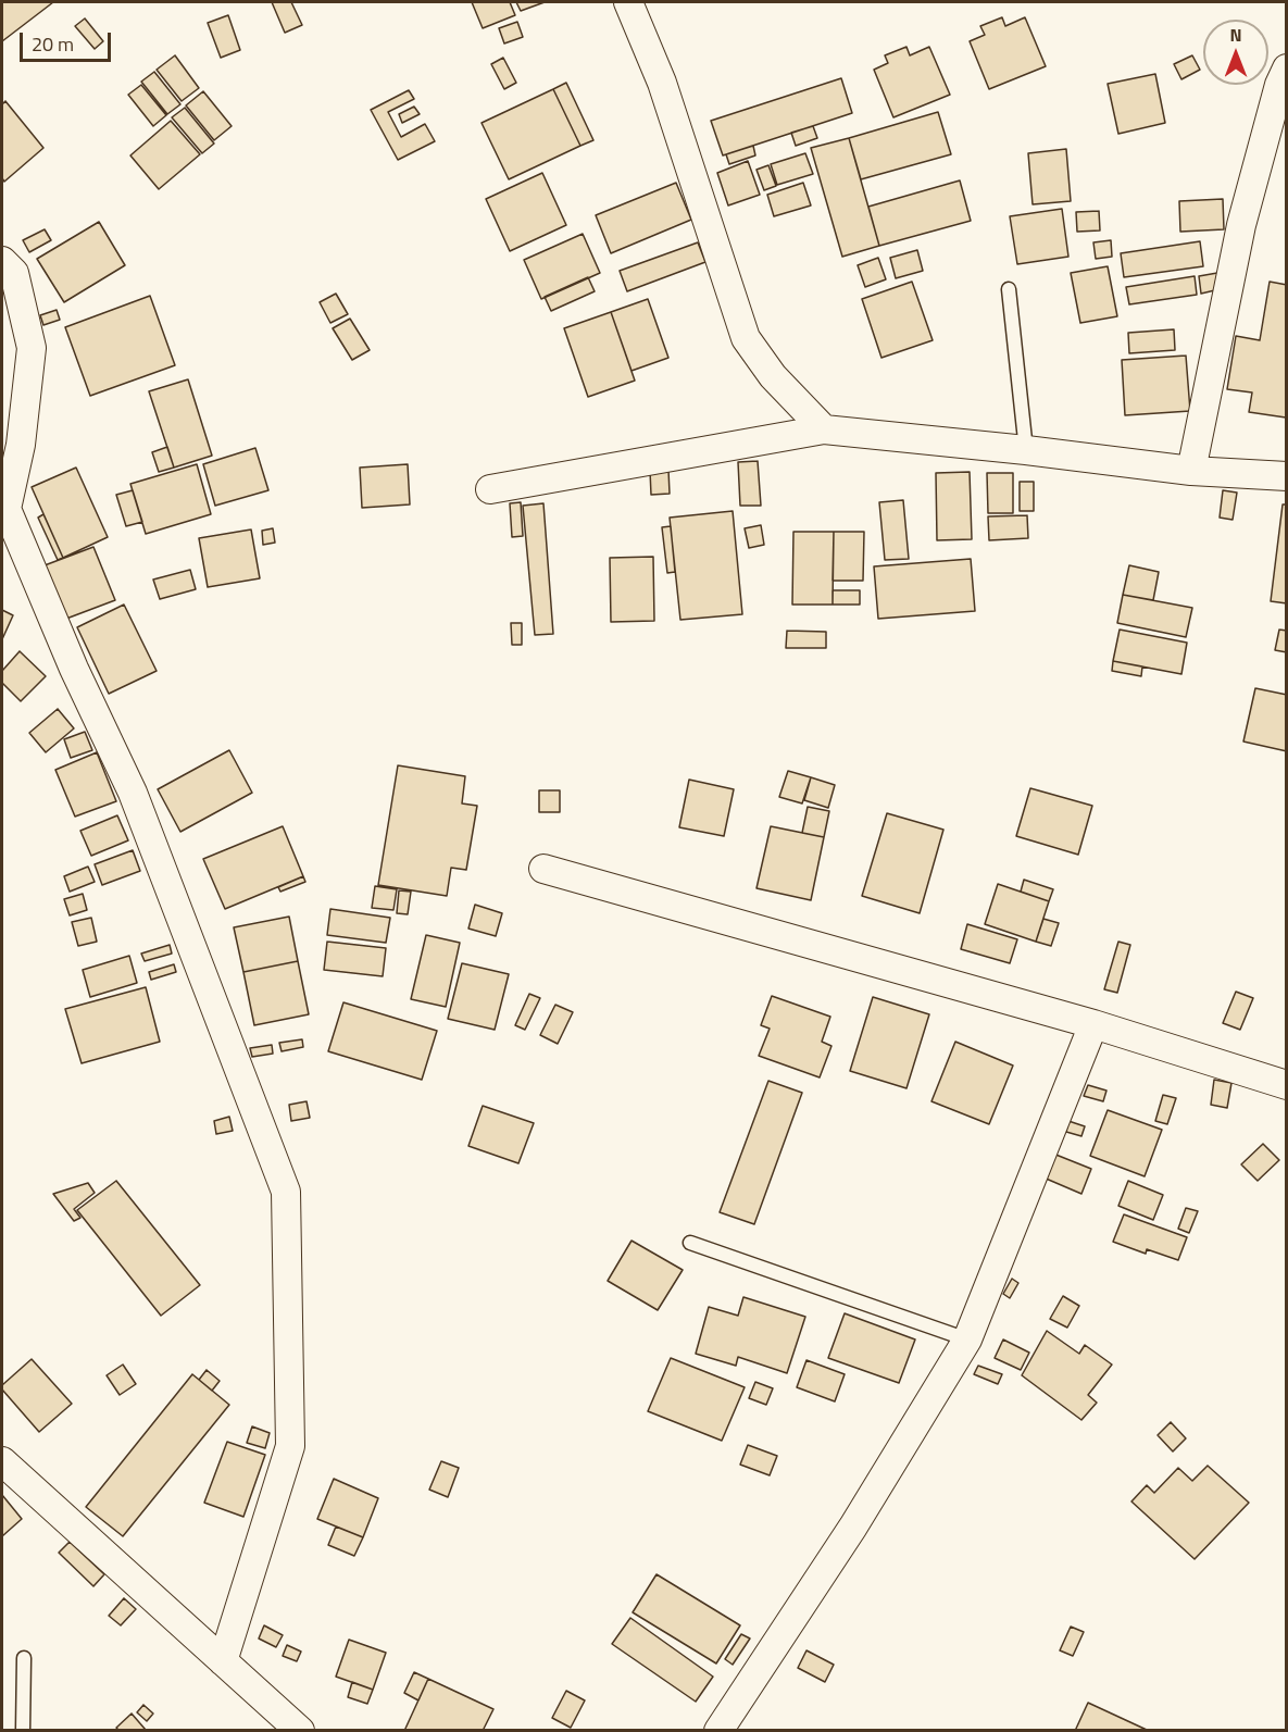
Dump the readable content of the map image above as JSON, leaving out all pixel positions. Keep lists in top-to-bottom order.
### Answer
{
  "scale_bar": "20 m",
  "north": "top"
}
